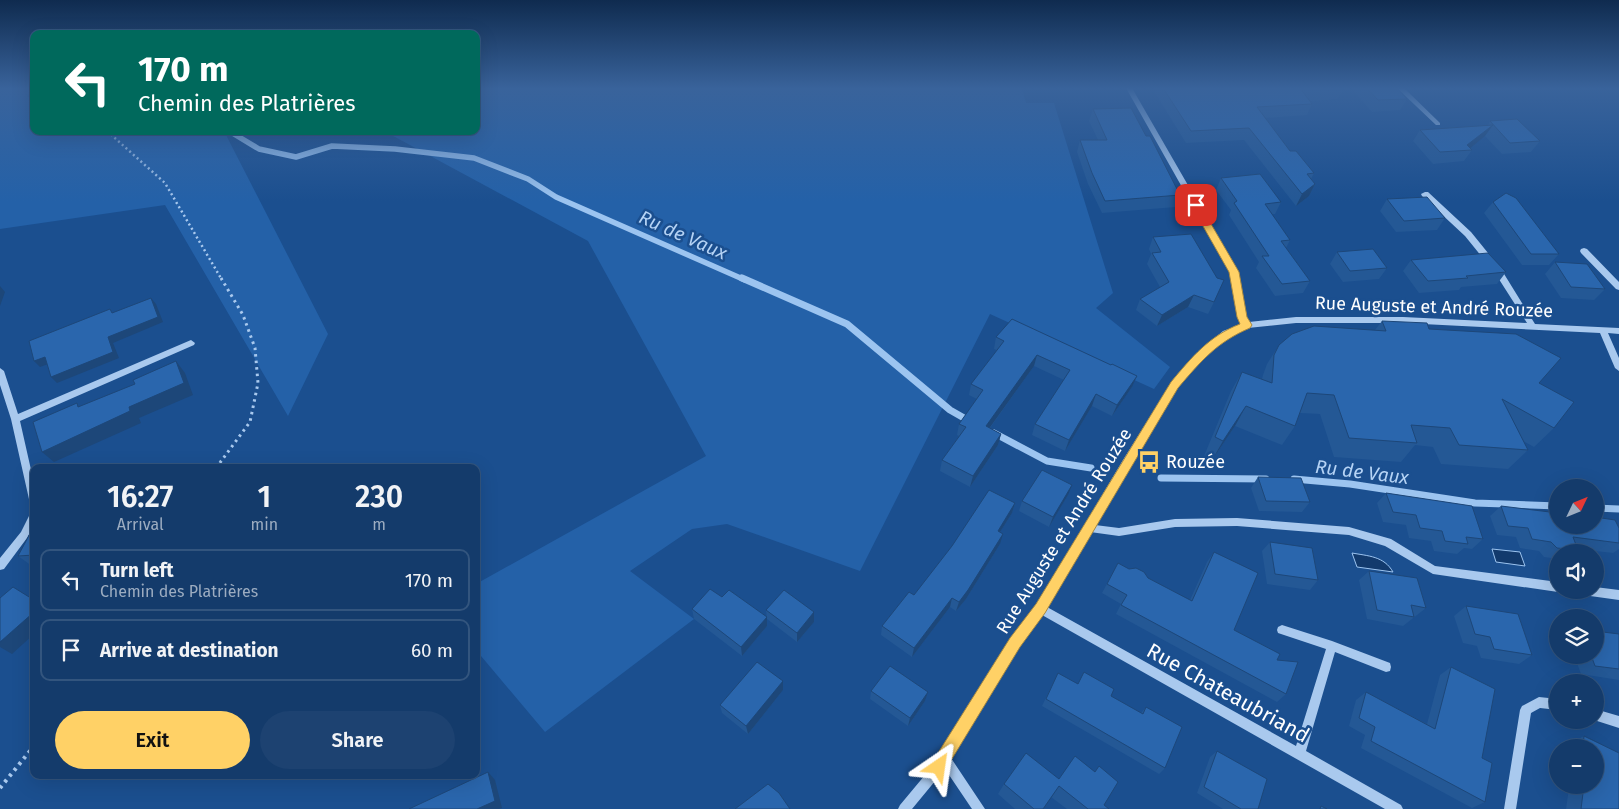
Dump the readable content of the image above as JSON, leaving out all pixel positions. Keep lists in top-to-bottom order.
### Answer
{
  "streets": {
    "street": ["Rue Auguste et André Rouzée", "Rue Chateaubriand"]
  },
  "crossings": [
    ["Rue Auguste et André Rouzée", "Rue Chateaubriand"]
  ],
  "water": ["Ru de Vaux"],
  "places": {
    "bus stop": ["Rouzée"]
  },
  "north": "top right",
  "page": {
    "turn": ["170 m", "Chemin des Platrières"],
    "eta": [
      "16:27",
      "Arrival",
      "1",
      "min",
      "230",
      "m"
    ],
    "map_buttons": ["+", "−"],
    "list": [
      {
        "name": "Turn left",
        "note": "Chemin des Platrières",
        "value": "170 m"
      },
      {
        "name": "Arrive at destination",
        "value": "60 m"
      }
    ],
    "buttons": ["Exit", "Share"]
  }
}
